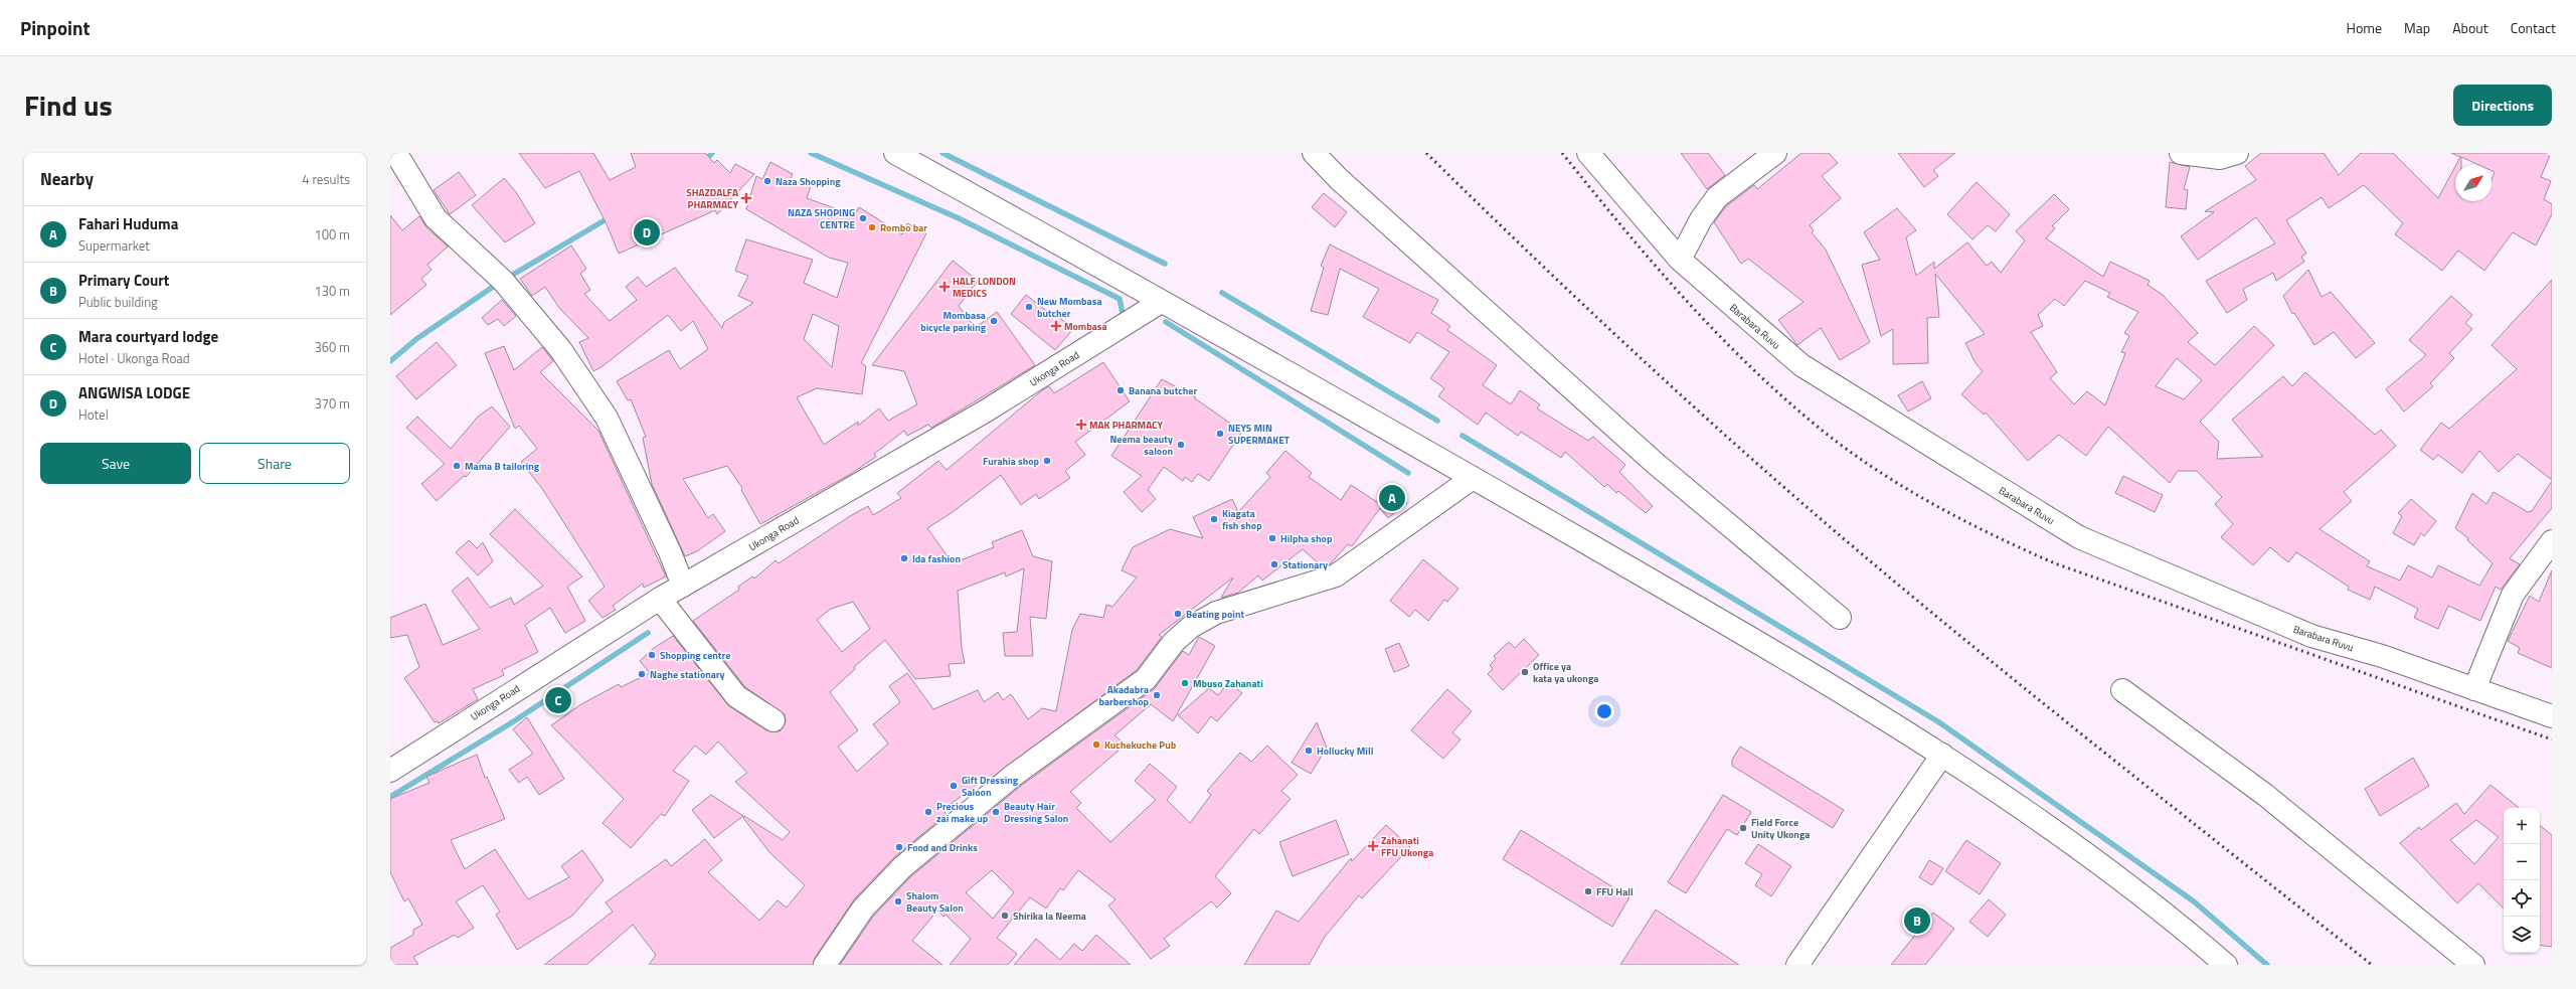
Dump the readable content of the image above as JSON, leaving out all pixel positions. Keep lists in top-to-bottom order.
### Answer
{
  "streets": {
    "street": ["Barabara Ruvu", "Ukonga Road"]
  },
  "places": {
    "other": [
      "Naza Shopping",
      "NAZA SHOPING CENTRE",
      "Rombo bar",
      "New Mombasa butcher",
      "Mombasa bicycle parking",
      "Banana butcher",
      "NEYS MIN SUPERMAKET",
      "Neema beauty saloon",
      "Furahia shop",
      "Mama B tailoring",
      "Kiagata fish shop",
      "Hilpha shop",
      "Ida fashion",
      "Stationary",
      "Beating point",
      "Shopping centre",
      "Office ya kata ya ukonga",
      "Naghe stationary",
      "Mbuso Zahanati",
      "Akadabra barbershop",
      "Kuchekuche Pub",
      "Hollucky Mill",
      "Gift Dressing Saloon",
      "Precious zai make up",
      "Beauty Hair Dressing Salon",
      "Field Force Unity Ukonga",
      "Food and Drinks",
      "FFU Hall",
      "Shalom Beauty Salon",
      "Shirika la Neema"
    ],
    "health": [
      "SHAZDALFA PHARMACY",
      "HALF LONDON MEDICS",
      "Mombasa",
      "MAK PHARMACY",
      "Zahanati FFU Ukonga"
    ]
  },
  "north": "top right",
  "page": {
    "header": "Pinpoint",
    "nav": [
      "Home",
      "Map",
      "About",
      "Contact"
    ],
    "title": "Find us",
    "buttons": [
      "Directions",
      ["Save", "Share"]
    ],
    "heading": ["Nearby", "4 results"],
    "list": [
      {
        "mark": "A",
        "name": "Fahari Huduma",
        "note": "Supermarket",
        "value": "100 m"
      },
      {
        "mark": "B",
        "name": "Primary Court",
        "note": "Public building",
        "value": "130 m"
      },
      {
        "mark": "C",
        "name": "Mara courtyard lodge",
        "note": "Hotel · Ukonga Road",
        "value": "360 m"
      },
      {
        "mark": "D",
        "name": "ANGWISA LODGE",
        "note": "Hotel",
        "value": "370 m"
      }
    ],
    "pins": [
      "D",
      "A",
      "C",
      "B"
    ],
    "map_buttons": ["+", "−"]
  }
}
